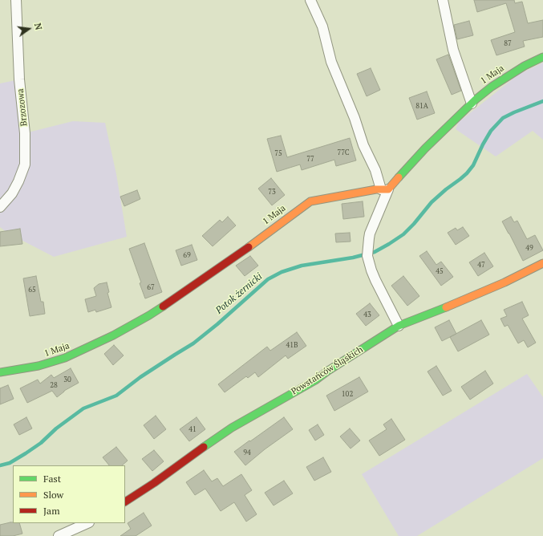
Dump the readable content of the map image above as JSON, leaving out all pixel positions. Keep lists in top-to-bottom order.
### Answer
{
  "streets": {
    "street": ["1 Maja", "Brzozowa", "Powstańców Śląskich"]
  },
  "water": ["Potok żernicki"],
  "house_numbers": [
    "87",
    "81A",
    "77C",
    "75",
    "77",
    "73",
    "49",
    "69",
    "47",
    "45",
    "67",
    "65",
    "43",
    "41B",
    "30",
    "28",
    "102",
    "41",
    "94"
  ],
  "legend": ["Fast", "Slow", "Jam"],
  "north": "right"
}
